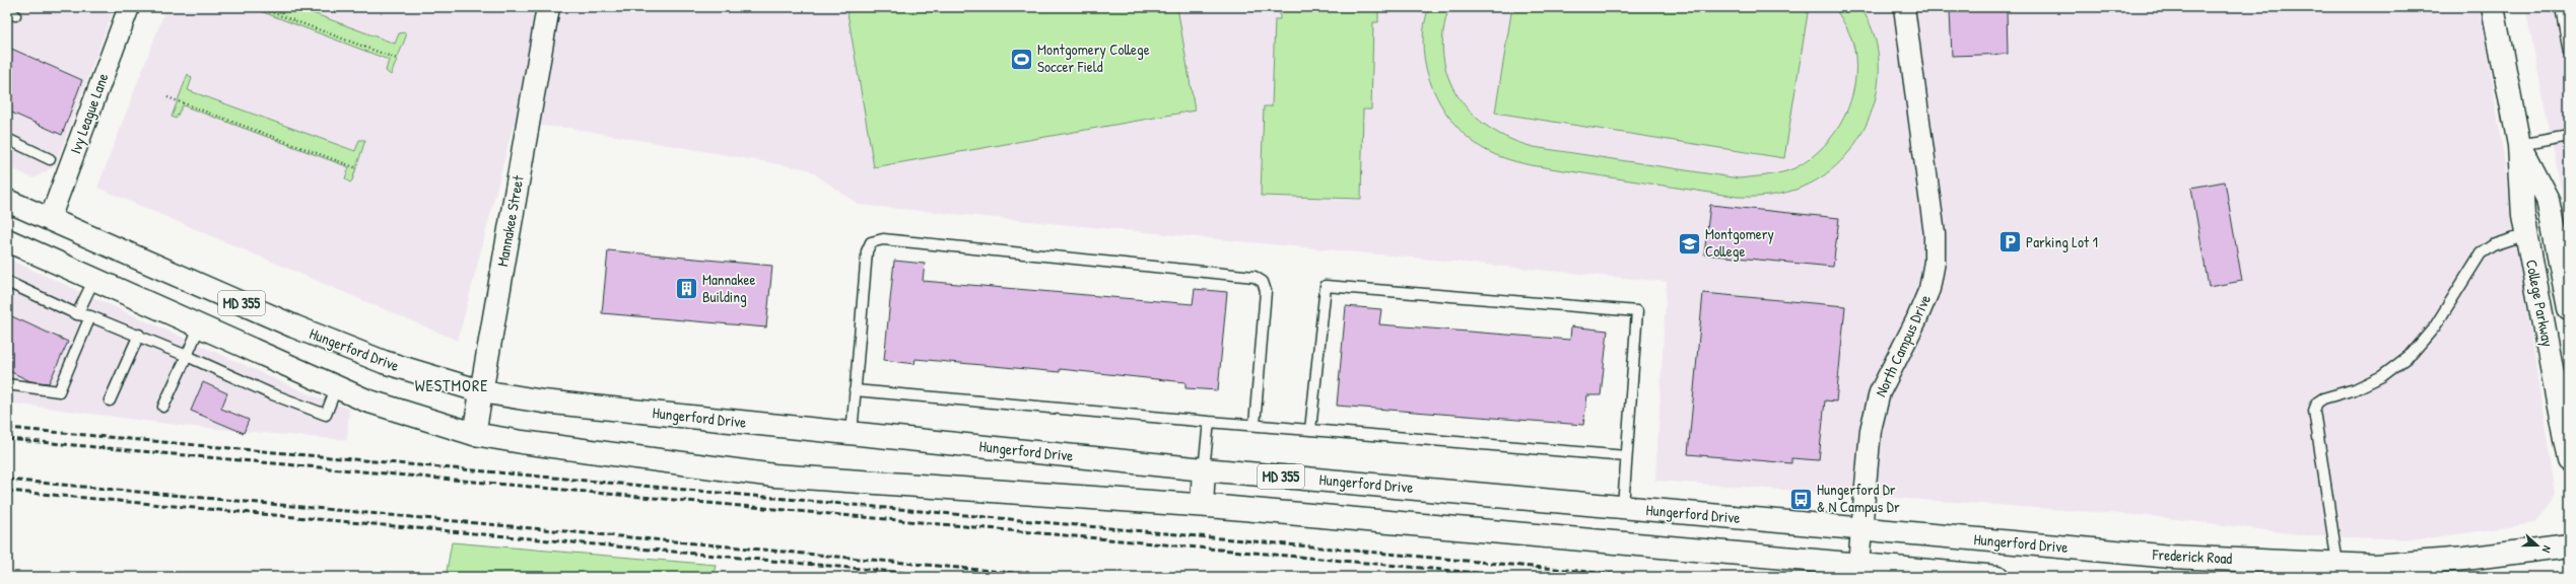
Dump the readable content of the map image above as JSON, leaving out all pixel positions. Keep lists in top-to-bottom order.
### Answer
{
  "streets": {
    "main road": [
      "Mannakee Street",
      "MD 355",
      "College Parkway",
      "Hungerford Drive",
      "Frederick Road"
    ],
    "street": ["Ivy League Lane", "North Campus Drive"]
  },
  "crossings": [
    ["Ivy League Lane", "Hungerford Drive"],
    ["Mannakee Street", "MD 355"],
    ["Mannakee Street", "Hungerford Drive"],
    ["MD 355", "North Campus Drive"],
    ["North Campus Drive", "Hungerford Drive"],
    ["Hungerford Drive", "Frederick Road"]
  ],
  "districts": ["WESTMORE"],
  "places": {
    "sports": ["Montgomery College Soccer Field"],
    "parking": ["Parking Lot 1"],
    "school or university": ["Montgomery College"],
    "building": ["Mannakee Building"],
    "bus stop": ["Hungerford Dr & N Campus Dr"]
  },
  "north": "right"
}
